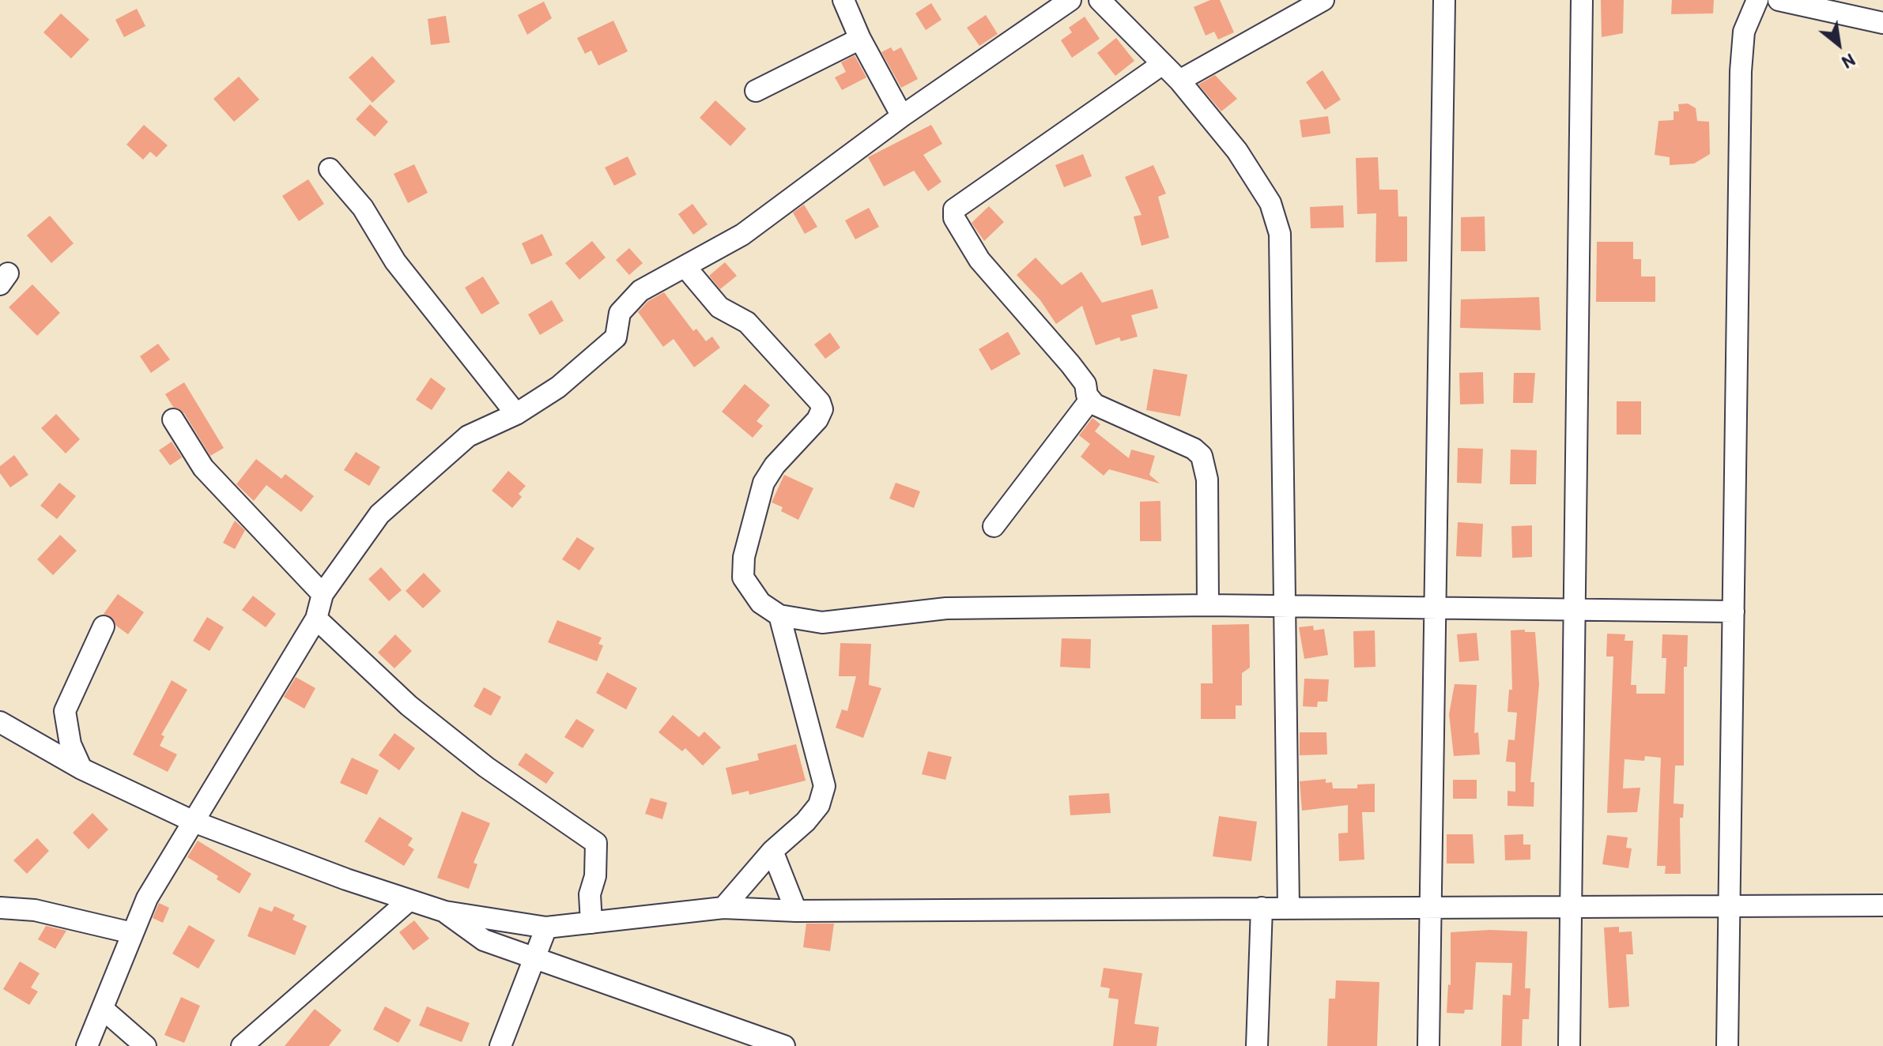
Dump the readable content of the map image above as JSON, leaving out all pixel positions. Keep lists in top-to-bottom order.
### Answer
{
  "north": "bottom right"
}
